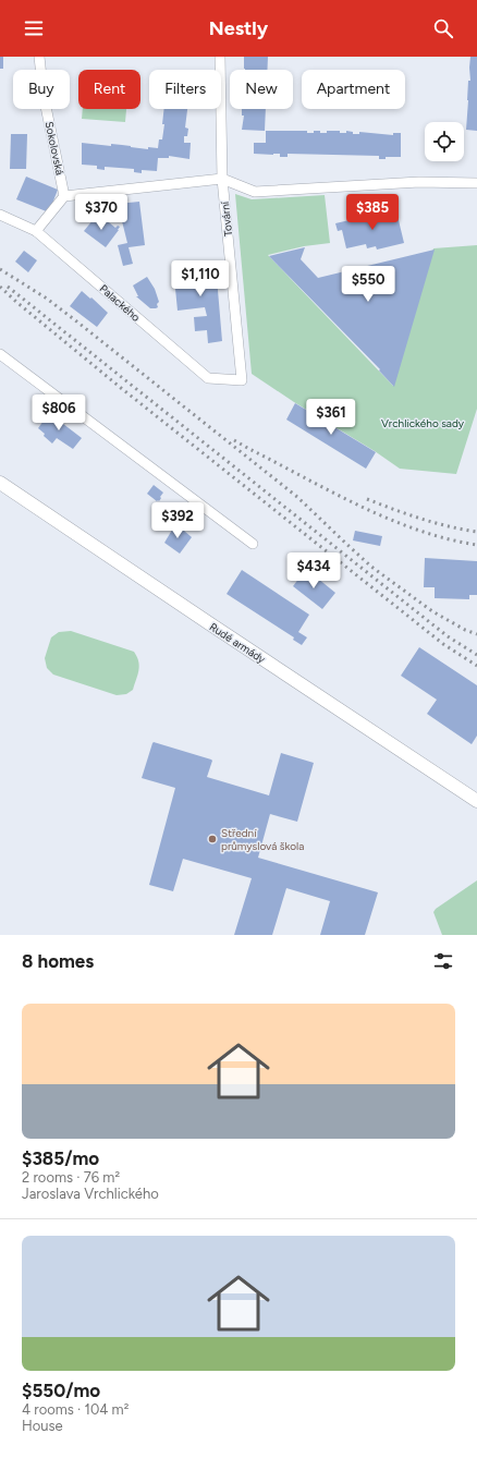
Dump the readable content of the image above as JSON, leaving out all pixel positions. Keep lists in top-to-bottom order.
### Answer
{
  "streets": {
    "main road": ["Rudé armády"],
    "street": ["Sokolovská", "Tovární", "Palackého"]
  },
  "crossings": [
    ["Tovární", "Palackého"]
  ],
  "parks": ["Vrchlického sady"],
  "places": ["Střední průmyslová škola"],
  "page": {
    "header": "Nestly",
    "chip": [
      "Buy",
      "Rent",
      "Filters",
      "New",
      "Apartment"
    ],
    "price": [
      "$370",
      "$385",
      "$1,110",
      "$550",
      "$806",
      "$361",
      "$392",
      "$434"
    ],
    "heading": "8 homes",
    "list": [
      {
        "name": "$385/mo",
        "note": "2 rooms · 76 m² · Jaroslava Vrchlického"
      },
      {
        "name": "$550/mo",
        "note": "4 rooms · 104 m² · House"
      }
    ]
  }
}
